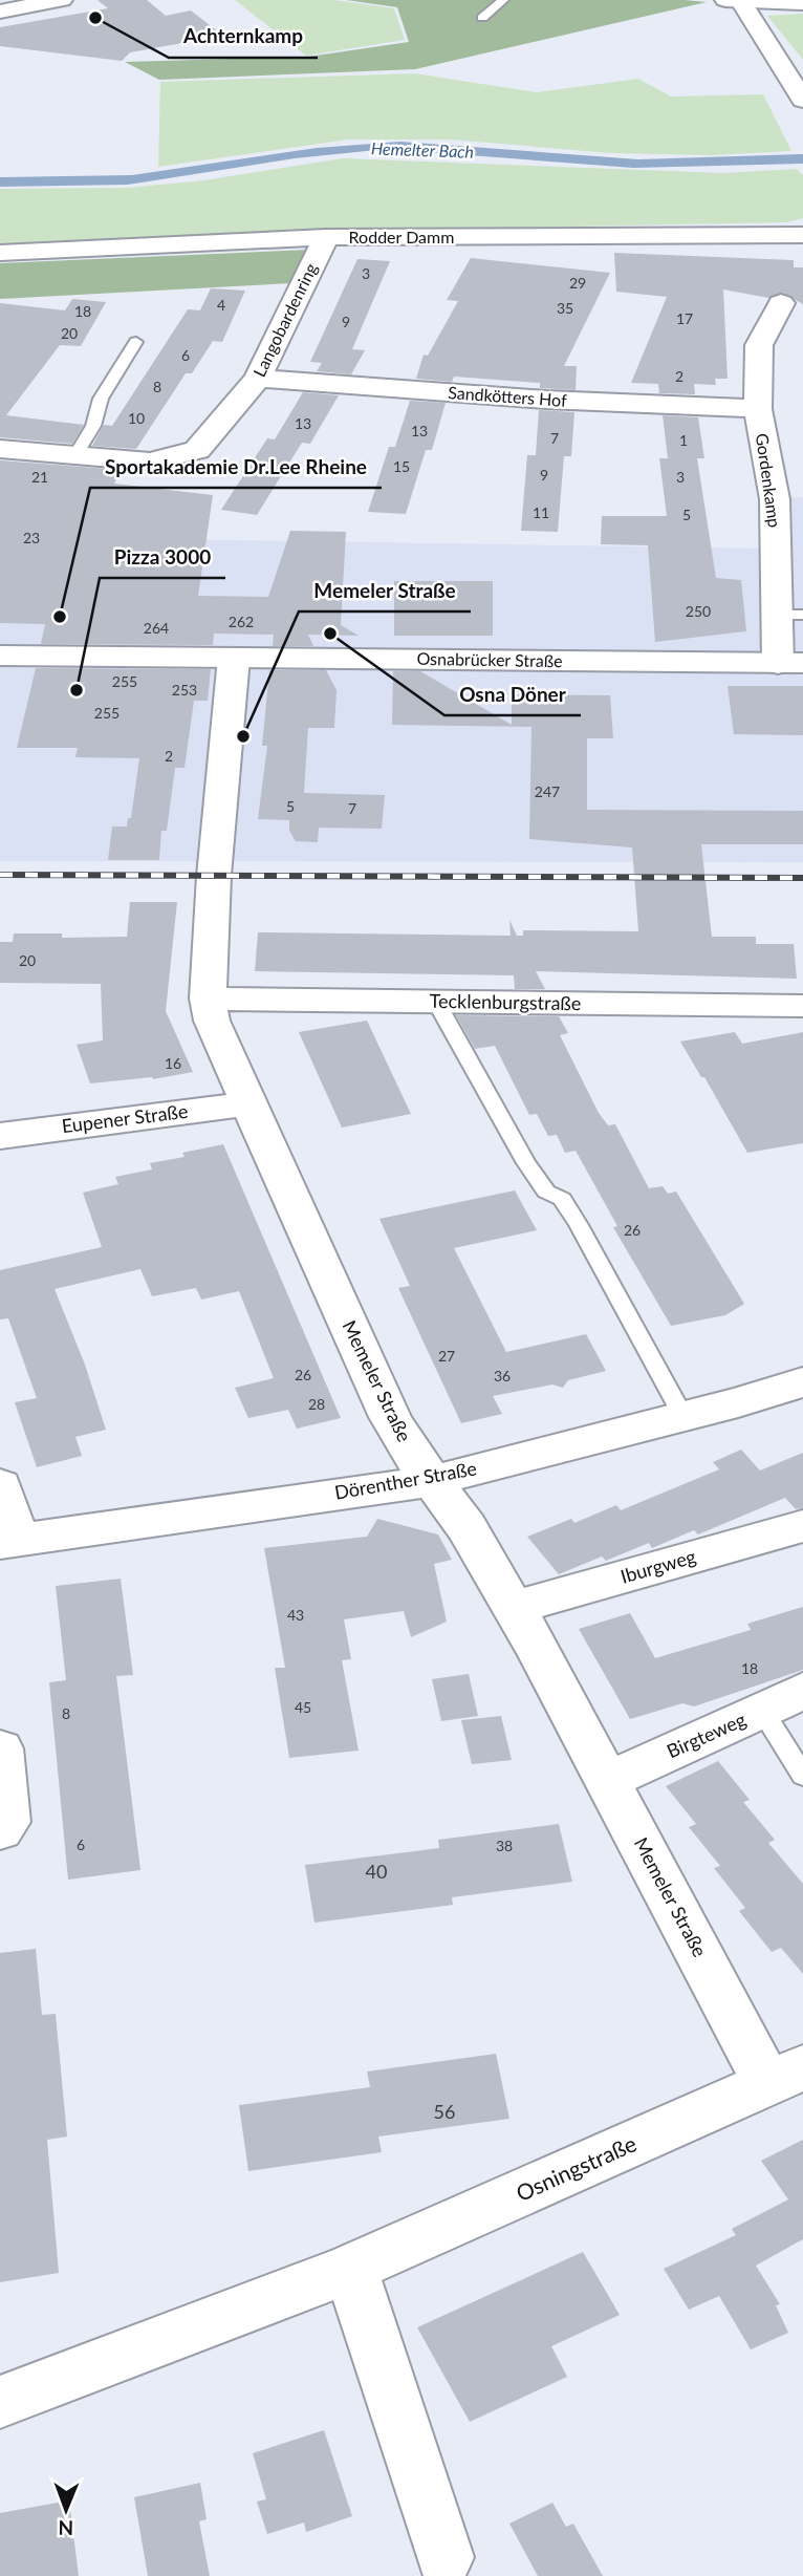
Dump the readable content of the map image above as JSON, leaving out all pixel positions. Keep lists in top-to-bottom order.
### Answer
{
  "streets": {
    "street": [
      "Rodder Damm",
      "Langobardenring",
      "Sandkötters Hof",
      "Gordenkamp",
      "Osnabrücker Straße",
      "Tecklenburgstraße",
      "Eupener Straße",
      "Memeler Straße",
      "Dörenther Straße",
      "Iburgweg",
      "Birgteweg",
      "Osningstraße"
    ]
  },
  "crossings": [
    ["Rodder Damm", "Langobardenring"],
    ["Langobardenring", "Sandkötters Hof"],
    ["Sandkötters Hof", "Gordenkamp"],
    ["Gordenkamp", "Osnabrücker Straße"],
    ["Osnabrücker Straße", "Memeler Straße"],
    ["Tecklenburgstraße", "Memeler Straße"],
    ["Eupener Straße", "Memeler Straße"],
    ["Memeler Straße", "Dörenther Straße"],
    ["Memeler Straße", "Iburgweg"],
    ["Memeler Straße", "Birgteweg"],
    ["Memeler Straße", "Osningstraße"]
  ],
  "water": ["Hemelter Bach"],
  "places": [
    "Achternkamp",
    "Sportakademie Dr.Lee Rheine",
    "Osna Döner",
    "Pizza 3000",
    "Memeler Straße"
  ],
  "house_numbers": [
    "3",
    "29",
    "4",
    "35",
    "18",
    "17",
    "9",
    "20",
    "6",
    "2",
    "8",
    "10",
    "13",
    "13",
    "7",
    "1",
    "15",
    "9",
    "21",
    "3",
    "11",
    "5",
    "23",
    "250",
    "262",
    "264",
    "255",
    "253",
    "255",
    "2",
    "247",
    "5",
    "7",
    "20",
    "16",
    "26",
    "27",
    "26",
    "36",
    "28",
    "43",
    "18",
    "45",
    "8",
    "6",
    "38",
    "40",
    "56"
  ],
  "north": "bottom"
}
